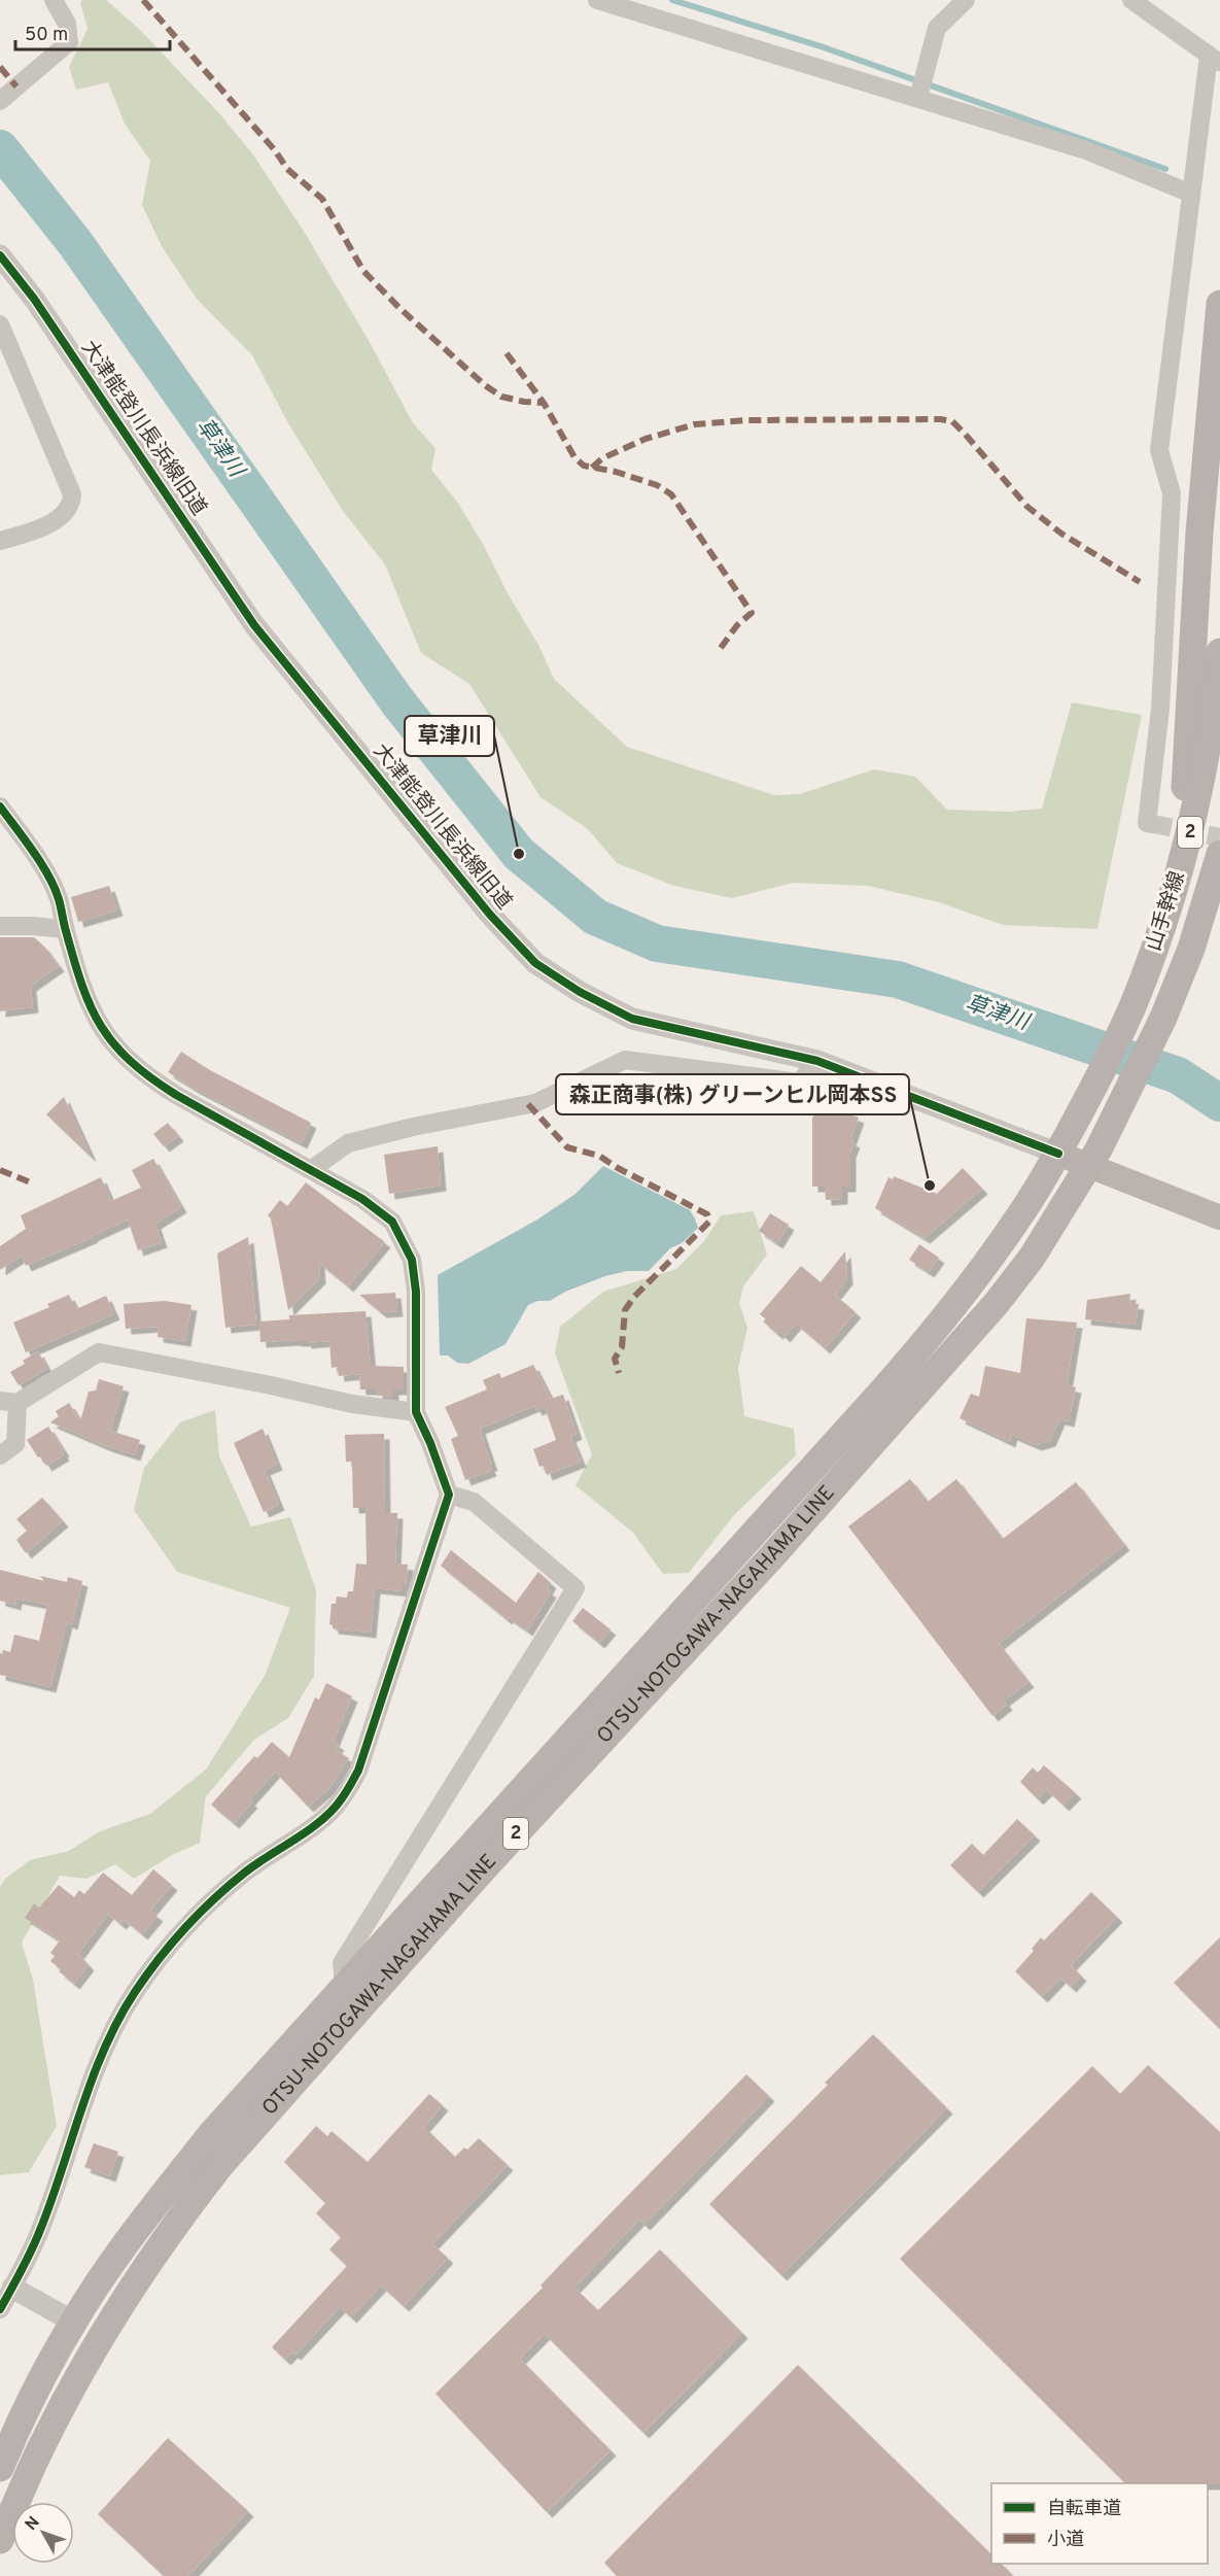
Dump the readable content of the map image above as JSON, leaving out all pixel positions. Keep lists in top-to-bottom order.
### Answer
{
  "streets": {
    "main road": ["2", "山手幹線", "OTSU-NOTOGAWA-NAGAHAMA LINE"],
    "street": ["大津能登川長浜線旧道"]
  },
  "crossings": [
    ["大津能登川長浜線旧道", "山手幹線"],
    ["大津能登川長浜線旧道", "OTSU-NOTOGAWA-NAGAHAMA LINE"],
    ["山手幹線", "OTSU-NOTOGAWA-NAGAHAMA LINE"]
  ],
  "water": ["草津川"],
  "places": ["草津川", "森正商事(株) グリーンヒル岡本SS"],
  "legend": ["自転車道", "小道"],
  "scale_bar": "50 m",
  "north": "top left"
}
